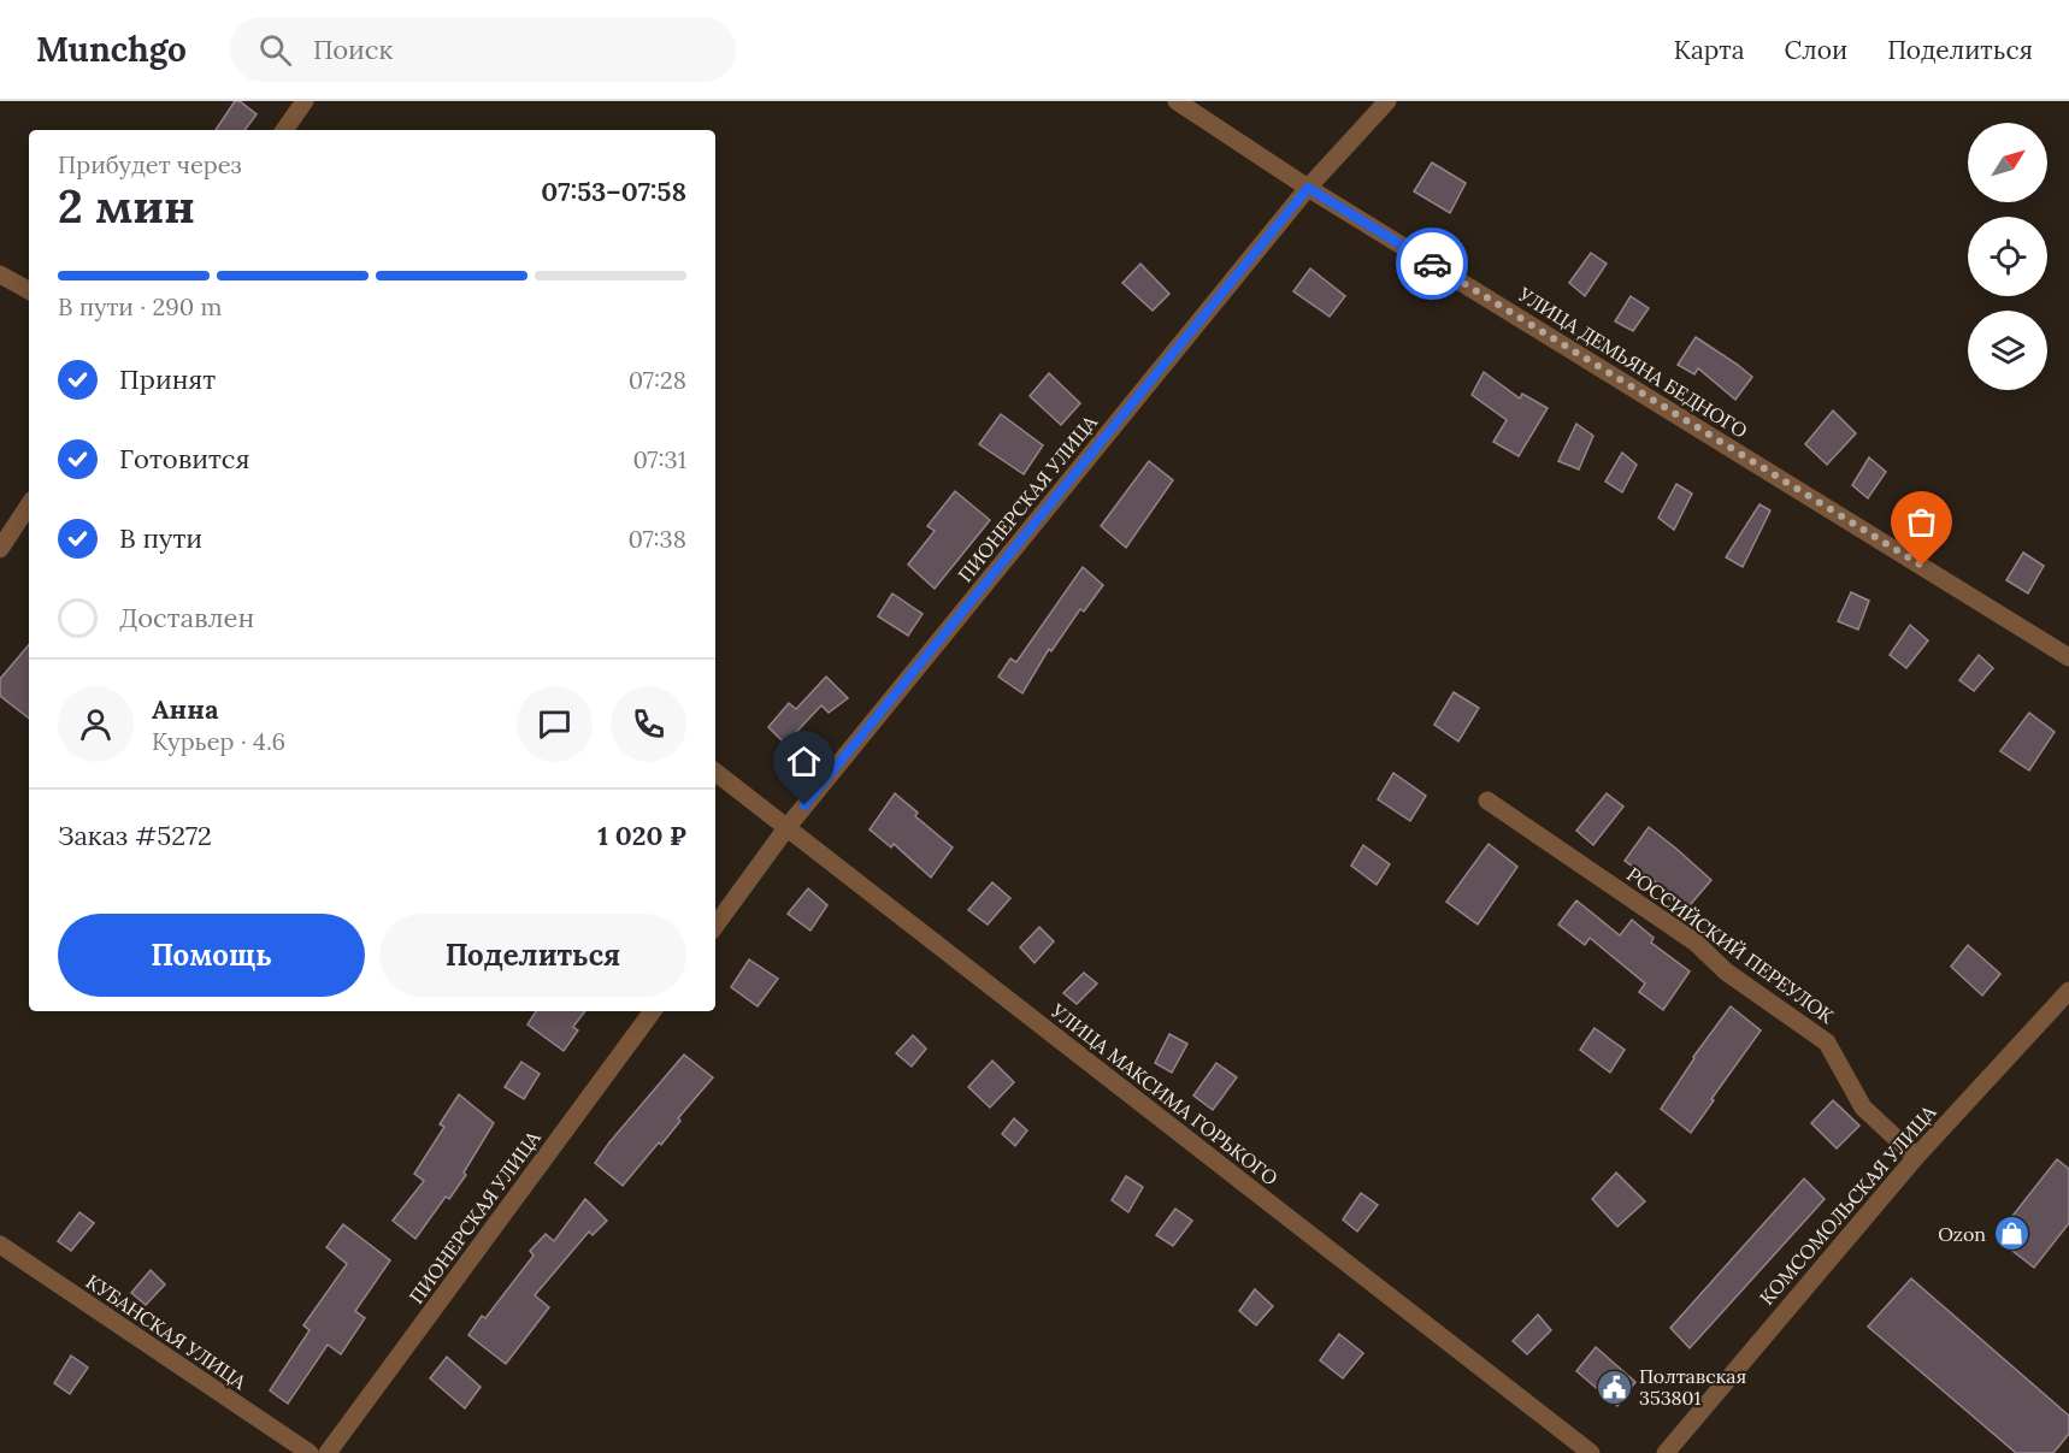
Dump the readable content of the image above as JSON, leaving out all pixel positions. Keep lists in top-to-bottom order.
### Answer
{
  "streets": {
    "street": [
      "УЛИЦА ДЕМЬЯНА БЕДНОГО",
      "ПИОНЕРСКАЯ УЛИЦА",
      "РОССИЙСКИЙ ПЕРЕУЛОК",
      "УЛИЦА МАКСИМА ГОРЬКОГО",
      "КОМСОМОЛЬСКАЯ УЛИЦА",
      "КУБАНСКАЯ УЛИЦА"
    ]
  },
  "crossings": [
    ["УЛИЦА ДЕМЬЯНА БЕДНОГО", "ПИОНЕРСКАЯ УЛИЦА"],
    ["ПИОНЕРСКАЯ УЛИЦА", "УЛИЦА МАКСИМА ГОРЬКОГО"],
    ["РОССИЙСКИЙ ПЕРЕУЛОК", "КОМСОМОЛЬСКАЯ УЛИЦА"]
  ],
  "places": {
    "shop": ["Ozon"],
    "public building": ["Полтавская 353801"]
  },
  "north": "top right",
  "page": {
    "header": "Munchgo",
    "search": "Поиск",
    "nav": ["Карта", "Слои", "Поделиться"],
    "heading": ["2 мин", "Прибудет через", "07:53–07:58"],
    "panel": [
      "Анна",
      "Курьер · 4.6",
      "Заказ #5272",
      "1 020 ₽"
    ],
    "bar": "В пути · 290 m",
    "list": [
      ["Принят", "07:28"],
      ["Готовится", "07:31"],
      ["В пути", "07:38"],
      "Доставлен"
    ],
    "buttons": ["Помощь", "Поделиться"]
  }
}
